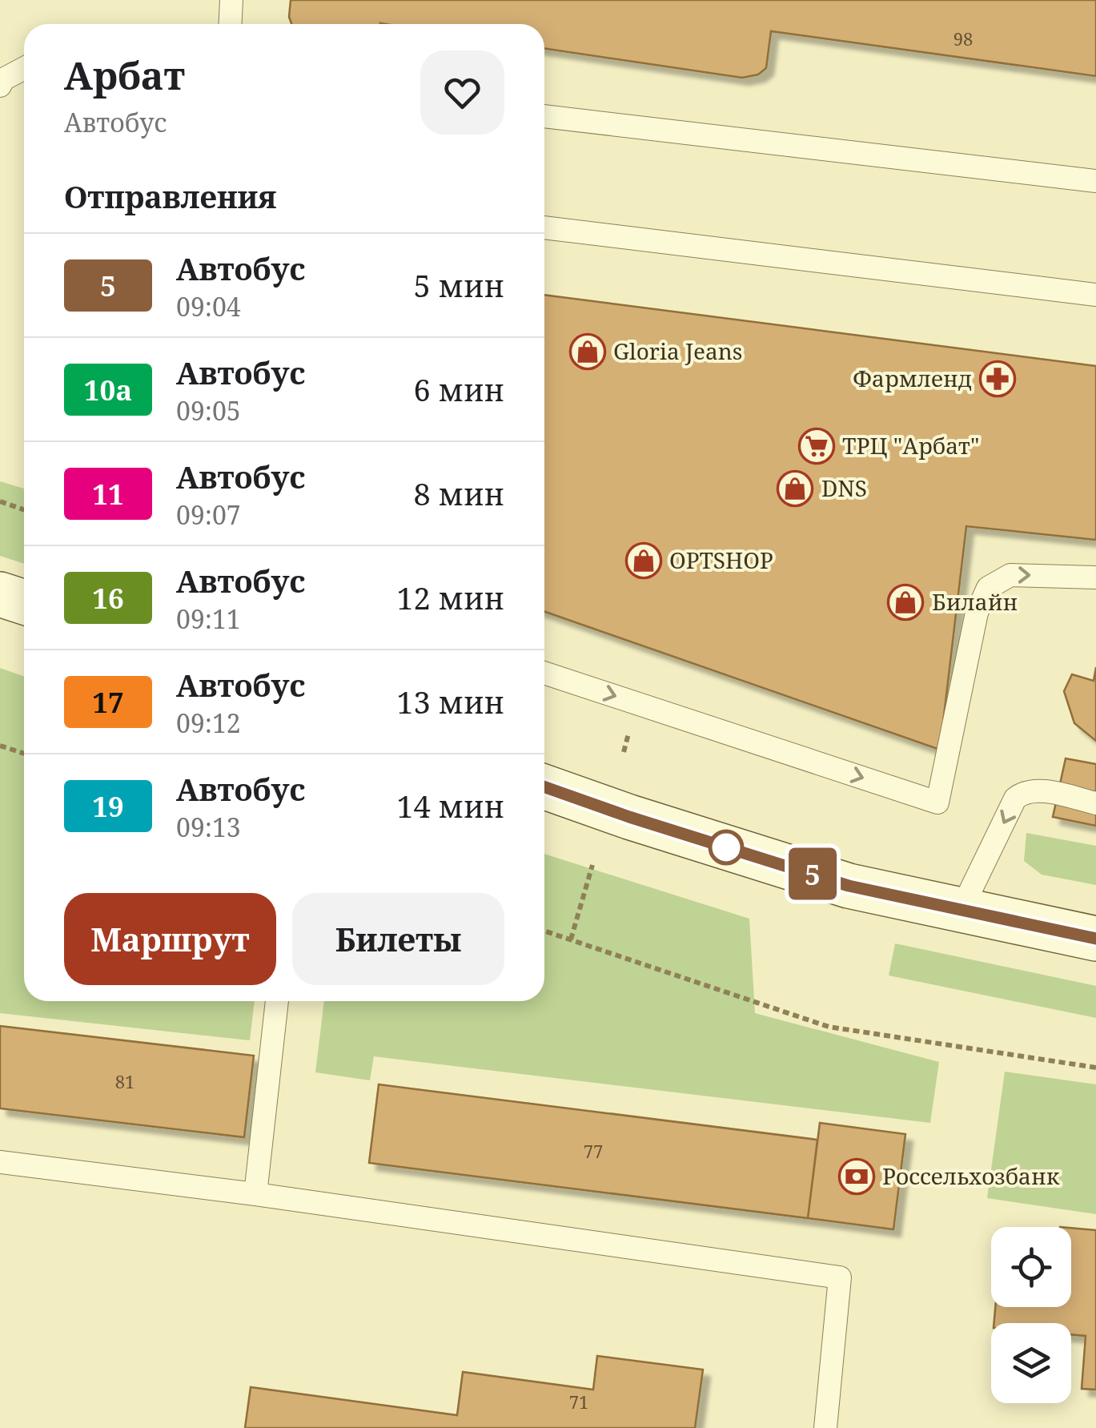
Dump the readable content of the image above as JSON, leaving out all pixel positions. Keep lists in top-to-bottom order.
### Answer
{
  "places": {
    "shop": [
      "Gloria Jeans",
      "DNS",
      "OPTSHOP",
      "Билайн"
    ],
    "pharmacy": ["Фармленд"],
    "supermarket": ["ТРЦ \"Арбат\""],
    "bank": ["Россельхозбанк"]
  },
  "lines": ["bus line 5"],
  "house_numbers": [
    "98",
    "81",
    "77",
    "71"
  ],
  "page": {
    "on_map": "5",
    "heading": [
      ["Арбат", "Автобус"],
      "Отправления"
    ],
    "list": [
      {
        "mark": "5",
        "name": "Автобус",
        "note": "09:04",
        "value": "5 мин"
      },
      {
        "mark": "10а",
        "name": "Автобус",
        "note": "09:05",
        "value": "6 мин"
      },
      {
        "mark": "11",
        "name": "Автобус",
        "note": "09:07",
        "value": "8 мин"
      },
      {
        "mark": "16",
        "name": "Автобус",
        "note": "09:11",
        "value": "12 мин"
      },
      {
        "mark": "17",
        "name": "Автобус",
        "note": "09:12",
        "value": "13 мин"
      },
      {
        "mark": "19",
        "name": "Автобус",
        "note": "09:13",
        "value": "14 мин"
      }
    ],
    "buttons": ["Маршрут", "Билеты"]
  }
}
